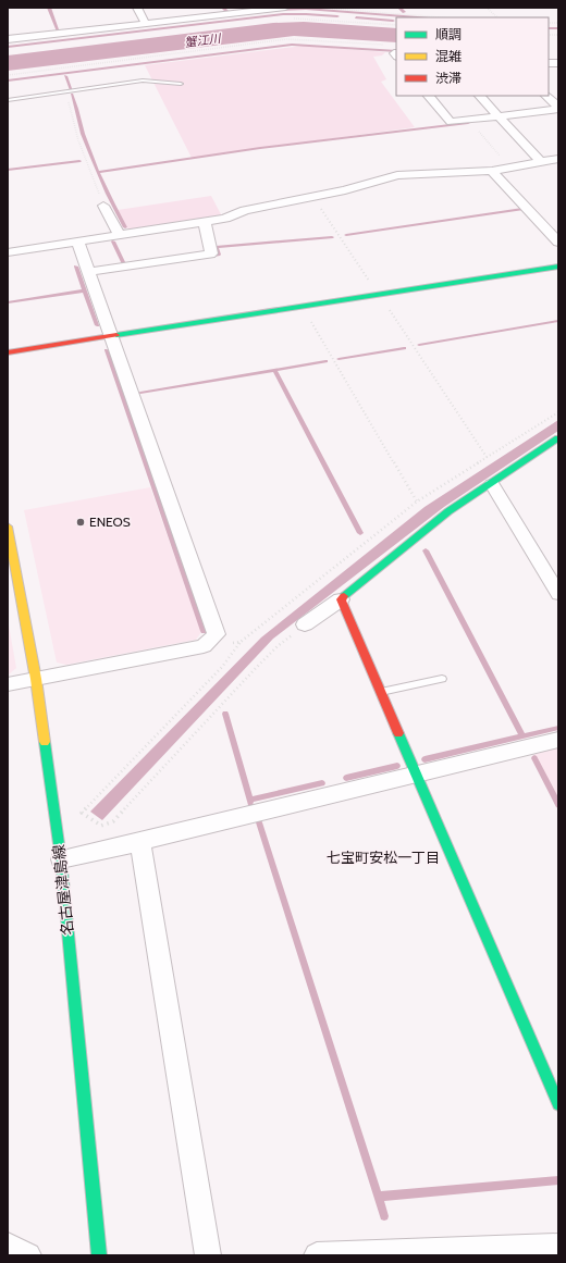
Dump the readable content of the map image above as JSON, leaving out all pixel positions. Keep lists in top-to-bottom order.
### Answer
{
  "streets": {
    "street": ["名古屋津島線"]
  },
  "districts": ["七宝町安松一丁目"],
  "water": ["蟹江川"],
  "places": ["ENEOS"],
  "legend": ["順調", "混雑", "渋滞"]
}
